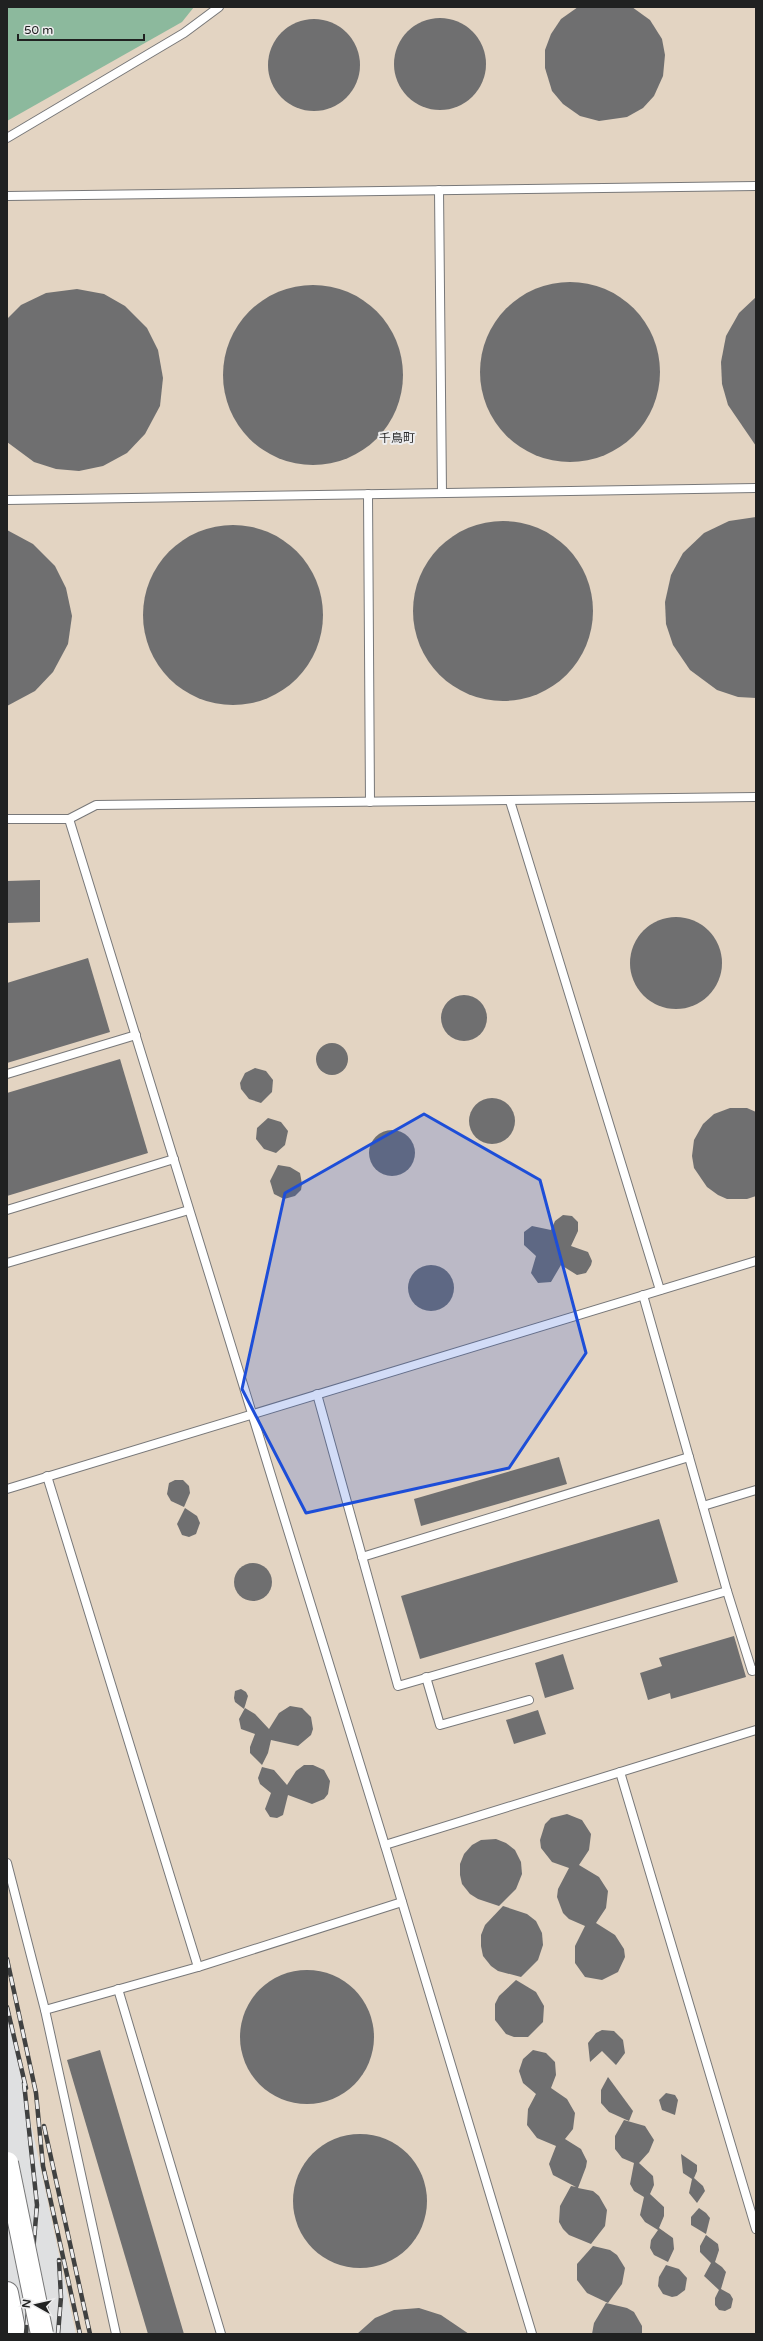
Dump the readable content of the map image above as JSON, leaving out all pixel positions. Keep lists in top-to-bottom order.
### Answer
{
  "districts": ["千鳥町"],
  "scale_bar": "50 m",
  "north": "left"
}
